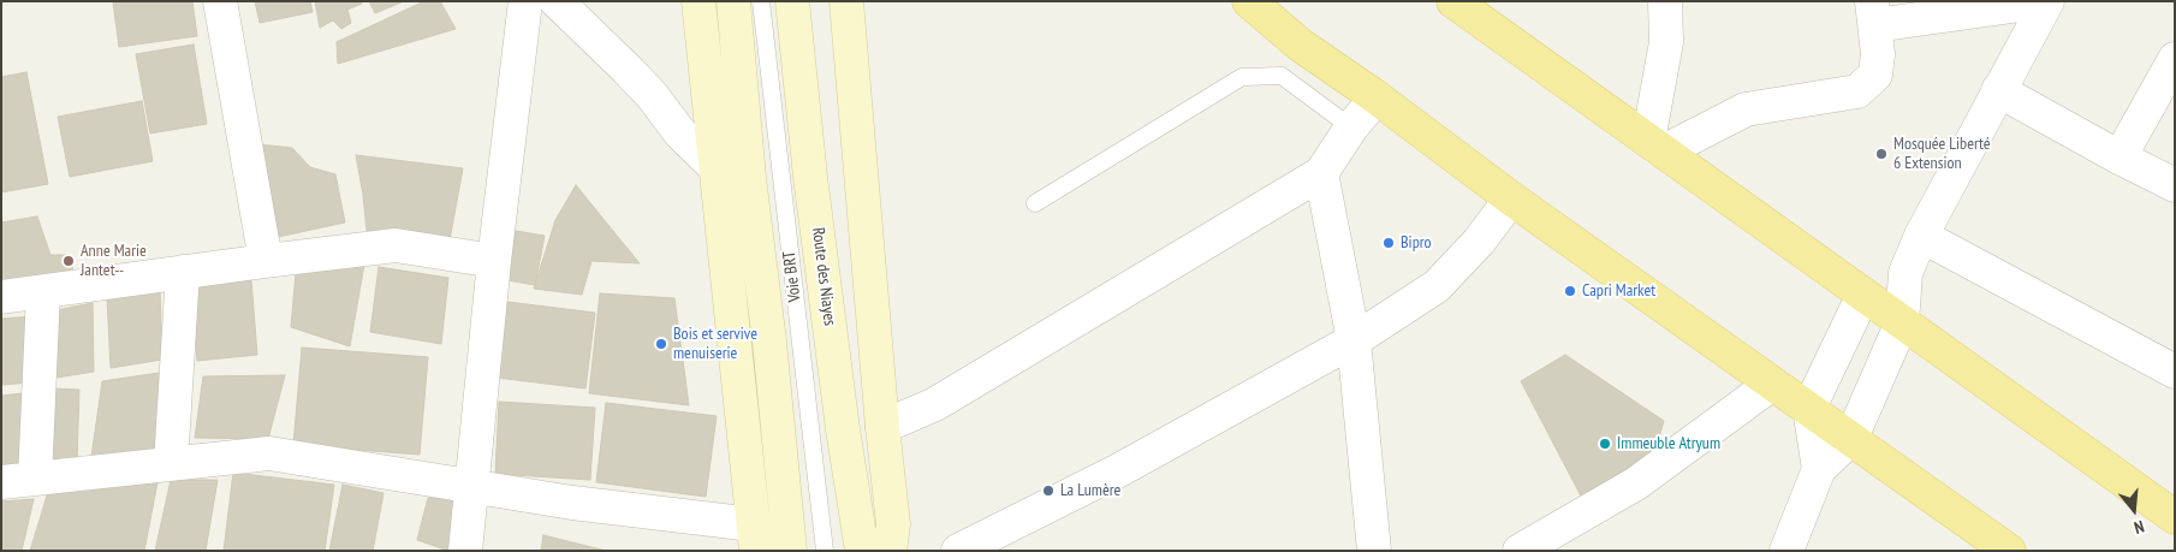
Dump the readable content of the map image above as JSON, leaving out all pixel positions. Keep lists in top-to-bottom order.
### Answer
{
  "streets": {
    "main road": ["Route des Niayes"],
    "lane": ["Voie BRT"]
  },
  "places": [
    "Mosquée Liberté 6 Extension",
    "Bipro",
    "Anne Marie Jantet--",
    "Capri Market",
    "Bois et servive menuiserie",
    "Immeuble Atryum",
    "La Lumère"
  ],
  "north": "bottom"
}
